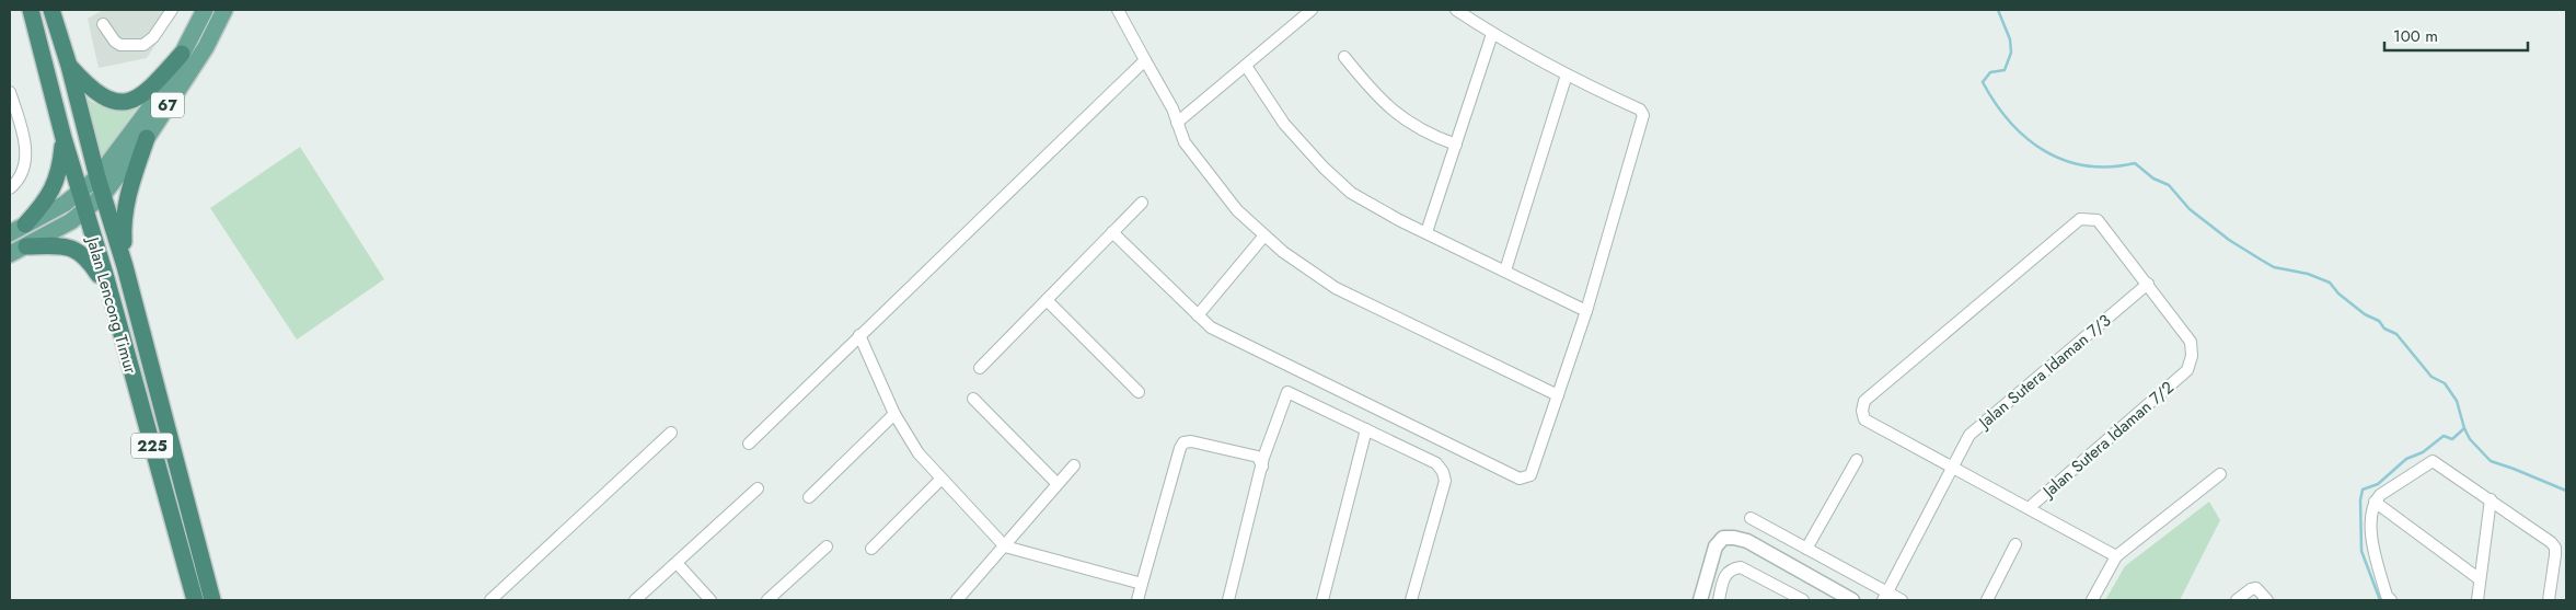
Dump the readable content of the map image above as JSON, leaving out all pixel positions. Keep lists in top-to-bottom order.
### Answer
{
  "streets": {
    "highway": ["Jalan Lencong Timur", "225"],
    "main road": ["67"],
    "street": ["Jalan Sutera Idaman 7/3", "Jalan Sutera Idaman 7/2"]
  },
  "crossings": [
    ["67", "Jalan Lencong Timur"],
    ["Jalan Sutera Idaman 7/3", "Jalan Sutera Idaman 7/2"]
  ],
  "scale_bar": "100 m"
}
